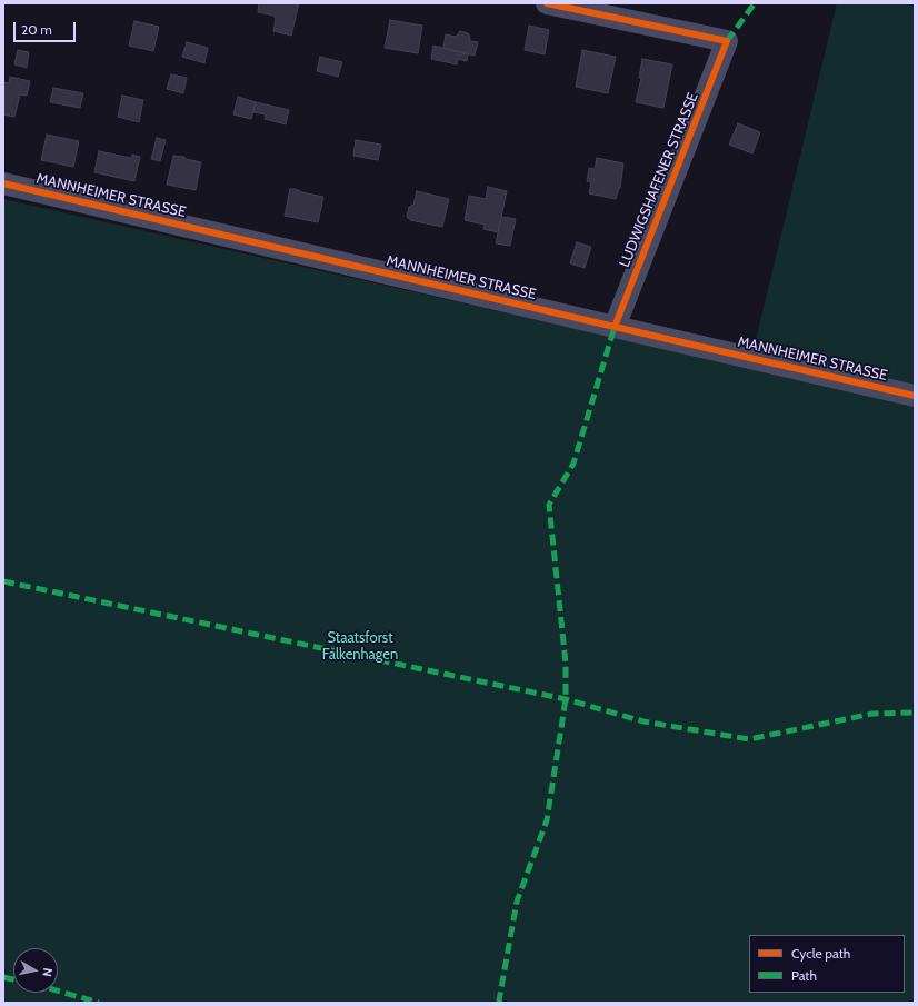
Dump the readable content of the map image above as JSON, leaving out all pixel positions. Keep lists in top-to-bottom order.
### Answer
{
  "streets": {
    "street": ["LUDWIGSHAFENER STRASSE", "MANNHEIMER STRASSE"]
  },
  "crossings": [
    ["LUDWIGSHAFENER STRASSE", "MANNHEIMER STRASSE"]
  ],
  "parks": ["Staatsforst Falkenhagen"],
  "legend": ["Cycle path", "Path"],
  "scale_bar": "20 m",
  "north": "right"
}
